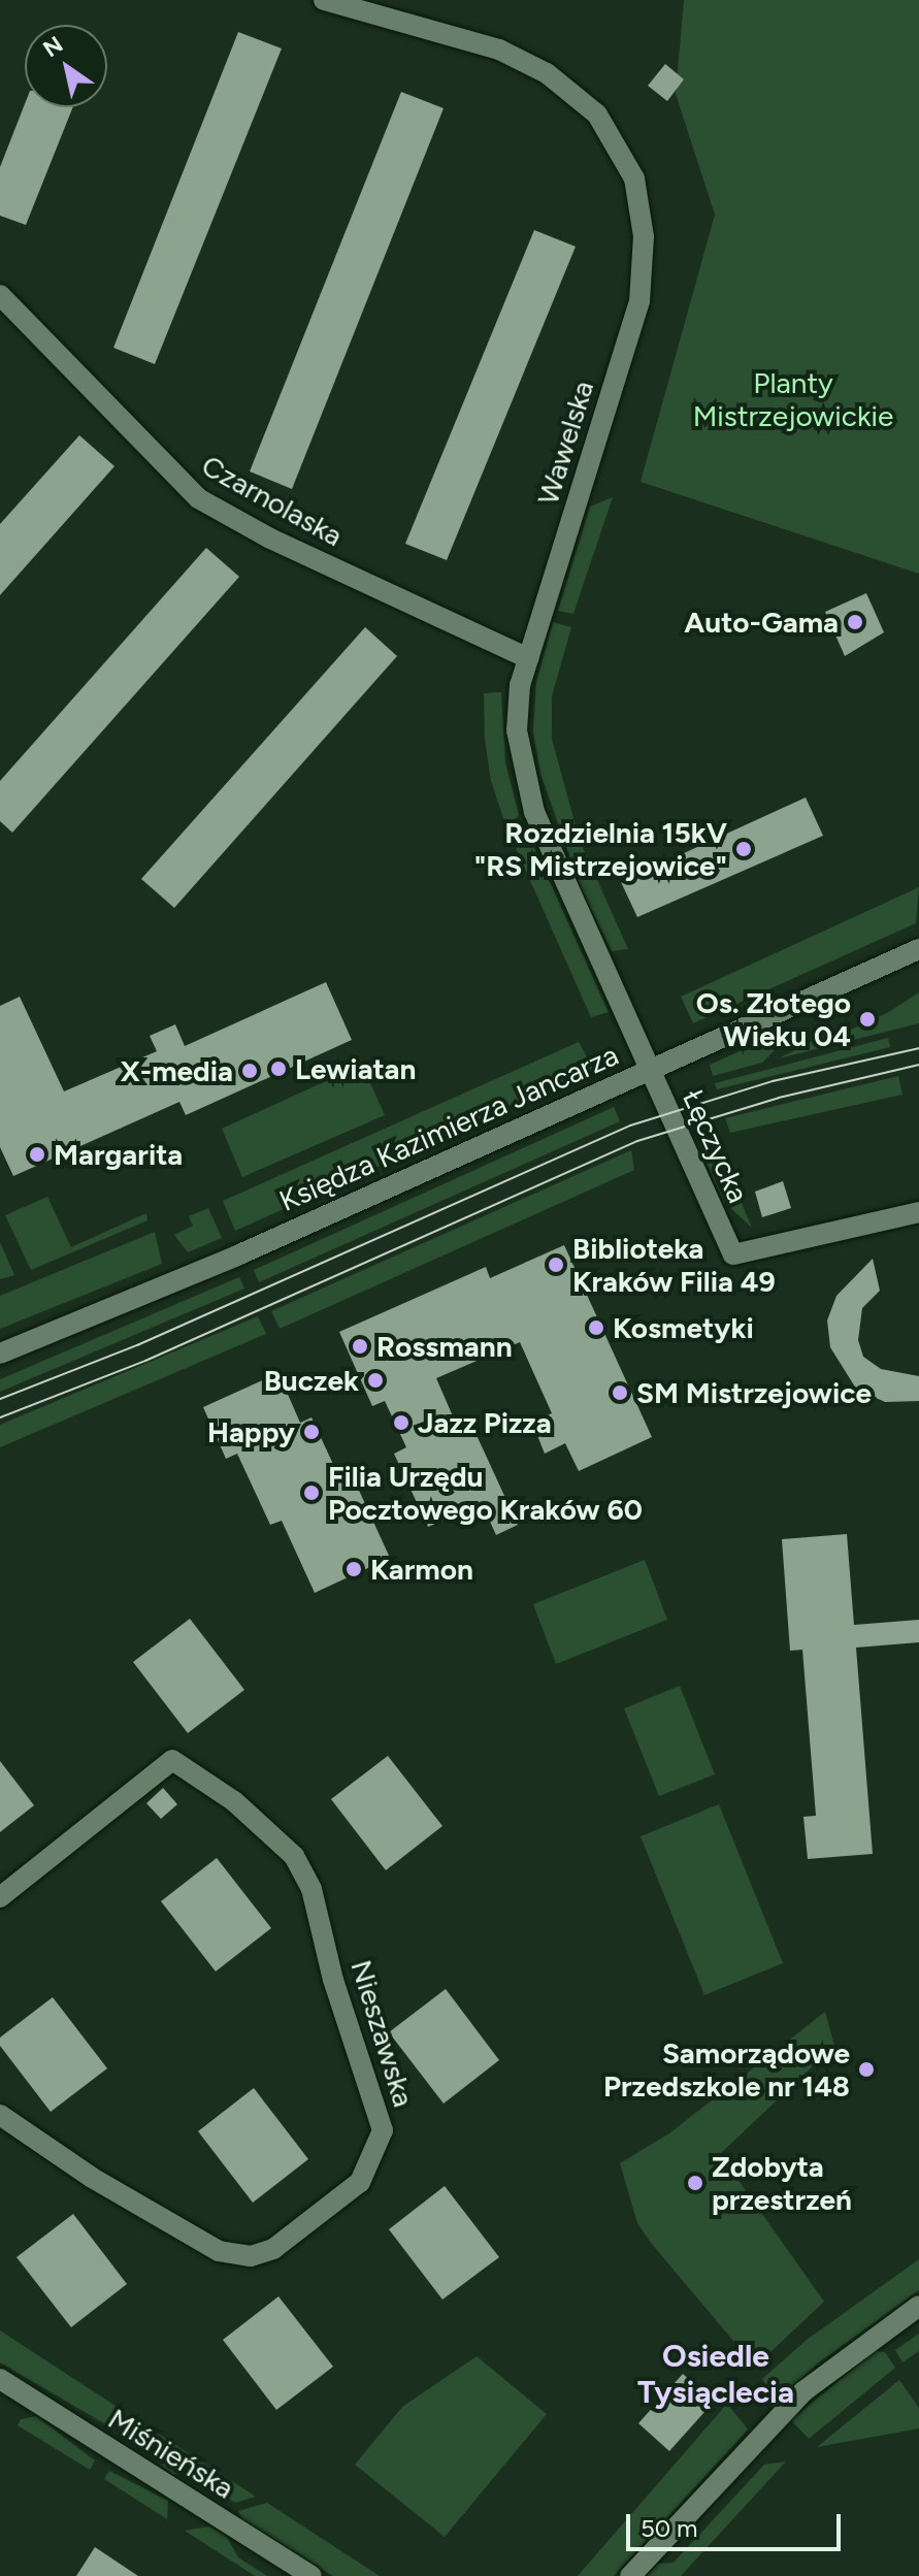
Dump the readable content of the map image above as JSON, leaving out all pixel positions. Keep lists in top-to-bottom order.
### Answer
{
  "streets": {
    "street": [
      "Wawelska",
      "Czarnolaska",
      "Księdza Kazimierza Jancarza",
      "Łęczycka",
      "Nieszawska",
      "Miśnieńska"
    ]
  },
  "crossings": [
    ["Wawelska", "Czarnolaska"],
    ["Wawelska", "Księdza Kazimierza Jancarza"],
    ["Wawelska", "Łęczycka"],
    ["Księdza Kazimierza Jancarza", "Łęczycka"]
  ],
  "districts": ["Osiedle Tysiąclecia"],
  "parks": ["Planty Mistrzejowickie"],
  "places": [
    "Auto-Gama",
    "Rozdzielnia 15kV \"RS Mistrzejowice\"",
    "Os. Złotego Wieku 04",
    "Lewiatan",
    "X-media",
    "Margarita",
    "Biblioteka Kraków Filia 49",
    "Kosmetyki",
    "Rossmann",
    "Buczek",
    "SM Mistrzejowice",
    "Jazz Pizza",
    "Happy",
    "Filia Urzędu Pocztowego Kraków 60",
    "Karmon",
    "Samorządowe Przedszkole nr 148",
    "Zdobyta przestrzeń"
  ],
  "scale_bar": "50 m",
  "north": "top left"
}
